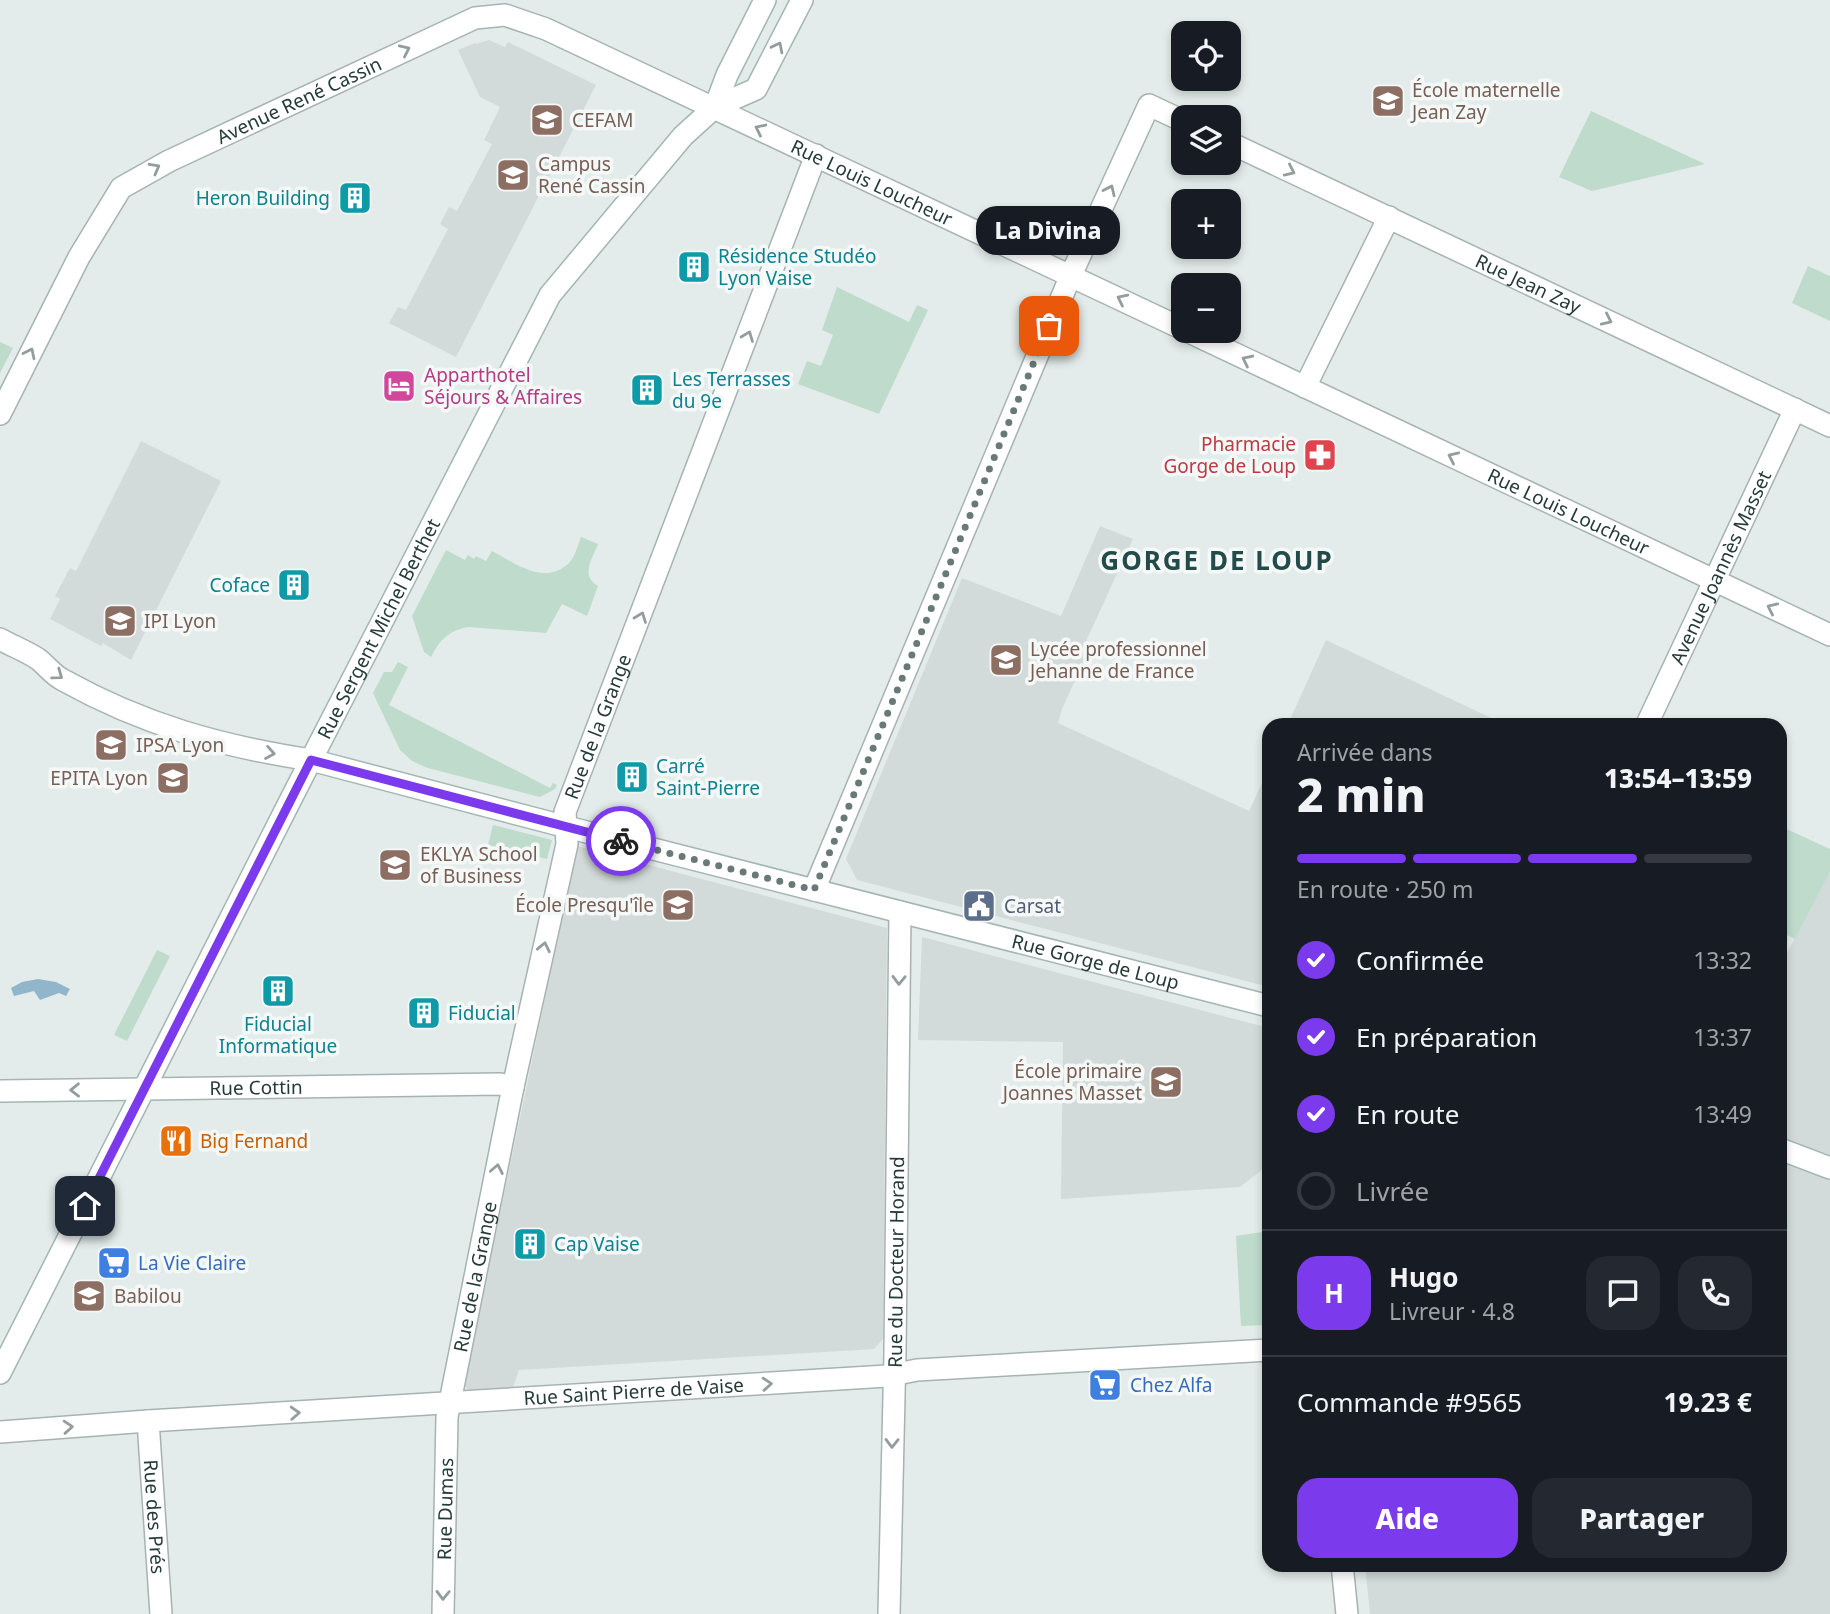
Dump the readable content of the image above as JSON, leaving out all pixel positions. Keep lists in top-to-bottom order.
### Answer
{
  "streets": {
    "street": [
      "Avenue René Cassin",
      "Rue Louis Loucheur",
      "Rue Jean Zay",
      "Avenue Joannès Masset",
      "Rue Sergent Michel Berthet",
      "Rue de la Grange",
      "Rue Gorge de Loup",
      "Rue Cottin",
      "Rue du Docteur Horand",
      "Rue Saint Pierre de Vaise",
      "Rue Dumas",
      "Rue des Prés"
    ]
  },
  "crossings": [
    ["Avenue René Cassin", "Rue Louis Loucheur"],
    ["Avenue René Cassin", "Rue Sergent Michel Berthet"],
    ["Rue Louis Loucheur", "Avenue Joannès Masset"],
    ["Rue Louis Loucheur", "Rue Sergent Michel Berthet"],
    ["Rue Louis Loucheur", "Rue de la Grange"],
    ["Rue Jean Zay", "Avenue Joannès Masset"],
    ["Rue Sergent Michel Berthet", "Rue Gorge de Loup"],
    ["Rue Sergent Michel Berthet", "Rue Cottin"],
    ["Rue de la Grange", "Rue Gorge de Loup"],
    ["Rue de la Grange", "Rue Cottin"],
    ["Rue de la Grange", "Rue Saint Pierre de Vaise"],
    ["Rue de la Grange", "Rue Dumas"],
    ["Rue Gorge de Loup", "Rue du Docteur Horand"],
    ["Rue du Docteur Horand", "Rue Saint Pierre de Vaise"],
    ["Rue Saint Pierre de Vaise", "Rue Dumas"],
    ["Rue Saint Pierre de Vaise", "Rue des Prés"]
  ],
  "one_way": [
    "Avenue René Cassin",
    "Rue Louis Loucheur",
    "Rue Jean Zay",
    "Rue de la Grange",
    "Rue du Docteur Horand",
    "Rue Saint Pierre de Vaise",
    "Rue Dumas"
  ],
  "districts": ["GORGE DE LOUP"],
  "places": {
    "school or university": [
      "École maternelle Jean Zay",
      "CEFAM",
      "Campus René Cassin",
      "IPI Lyon",
      "Lycée professionnel Jehanne de France",
      "IPSA Lyon",
      "EPITA Lyon",
      "EKLYA School of Business",
      "École Presqu'île",
      "École primaire Joannes Masset",
      "Babilou"
    ],
    "building": [
      "Heron Building",
      "Résidence Studéo Lyon Vaise",
      "Les Terrasses du 9e",
      "Coface",
      "Carré Saint-Pierre",
      "Fiducial Informatique",
      "Fiducial",
      "Cap Vaise"
    ],
    "other": ["La Divina"],
    "hotel": ["Apparthotel Séjours & Affaires"],
    "pharmacy": ["Pharmacie Gorge de Loup"],
    "public building": ["Carsat"],
    "restaurant": ["Big Fernand"],
    "supermarket": ["La Vie Claire", "Chez Alfa"]
  },
  "page": {
    "map_buttons": ["+", "−"],
    "bubble": "La Divina",
    "heading": ["2 min", "Arrivée dans", "13:54–13:59"],
    "panel": [
      "Hugo",
      "Livreur · 4.8",
      "Commande #9565",
      "19.23 €"
    ],
    "bar": "En route · 250 m",
    "list": [
      ["Confirmée", "13:32"],
      ["En préparation", "13:37"],
      ["En route", "13:49"],
      "Livrée"
    ],
    "round": "H",
    "buttons": ["Aide", "Partager"]
  }
}
